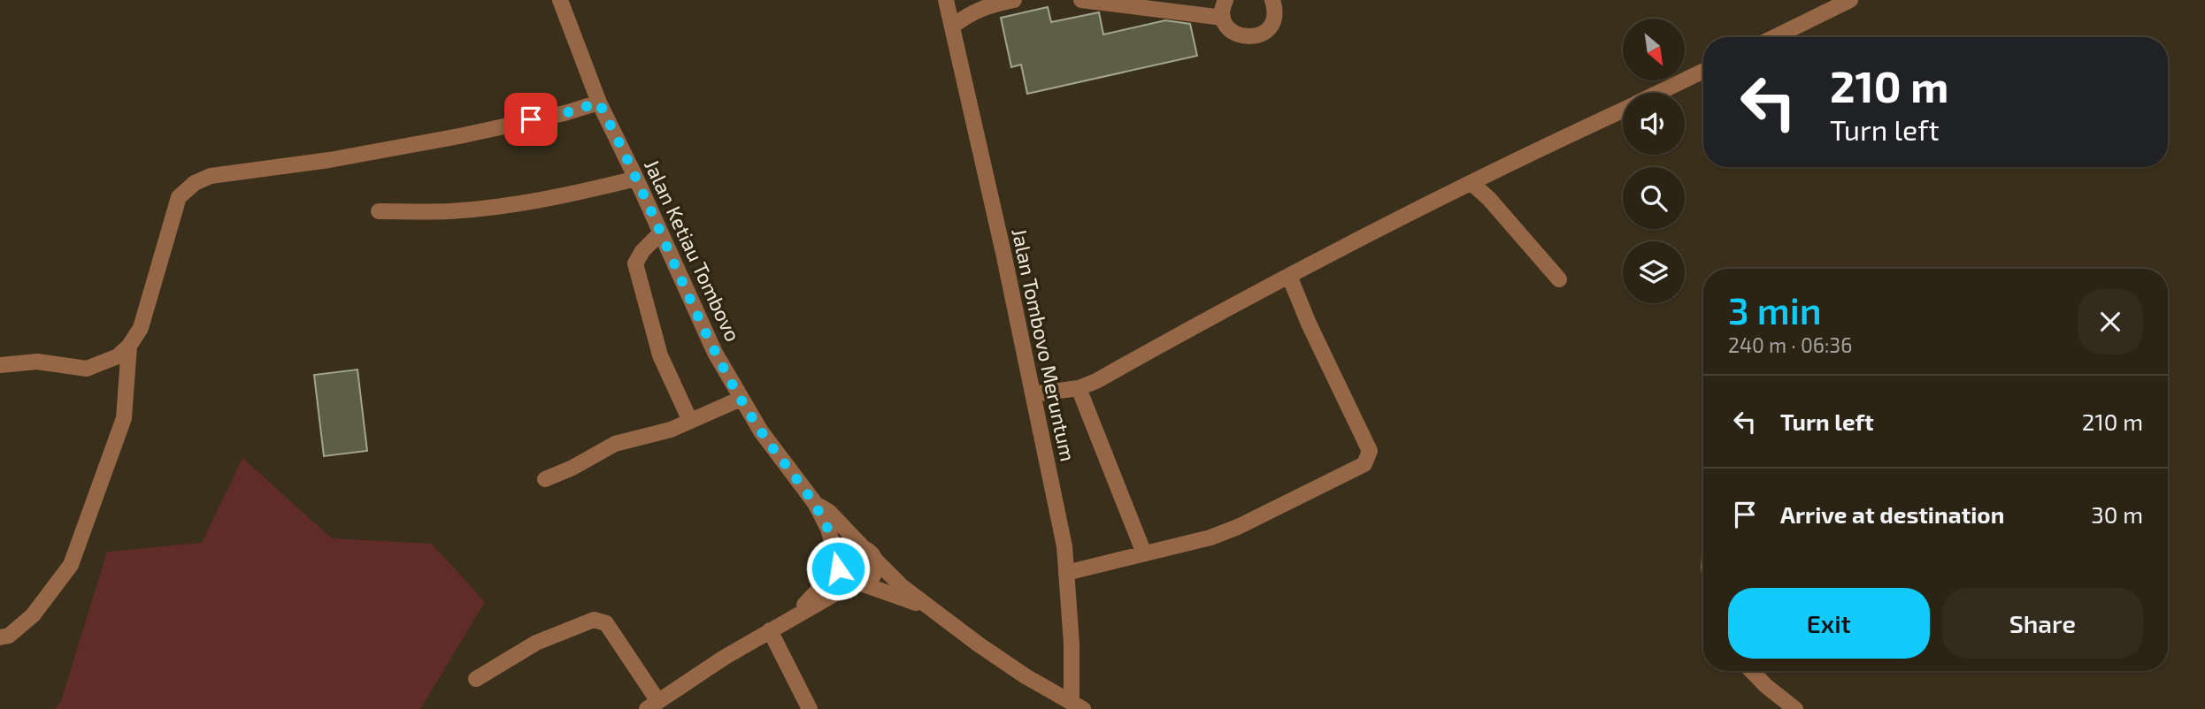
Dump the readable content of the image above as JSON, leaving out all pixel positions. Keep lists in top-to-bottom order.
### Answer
{
  "streets": {
    "street": ["Jalan Ketiau Tombovo", "Jalan Tombovo Meruntum"]
  },
  "north": "bottom right",
  "page": {
    "turn": ["210 m", "Turn left"],
    "heading": ["3 min", "240 m · 06:36"],
    "list": [
      {
        "name": "Turn left",
        "value": "210 m"
      },
      {
        "name": "Arrive at destination",
        "value": "30 m"
      }
    ],
    "buttons": ["Exit", "Share"]
  }
}
